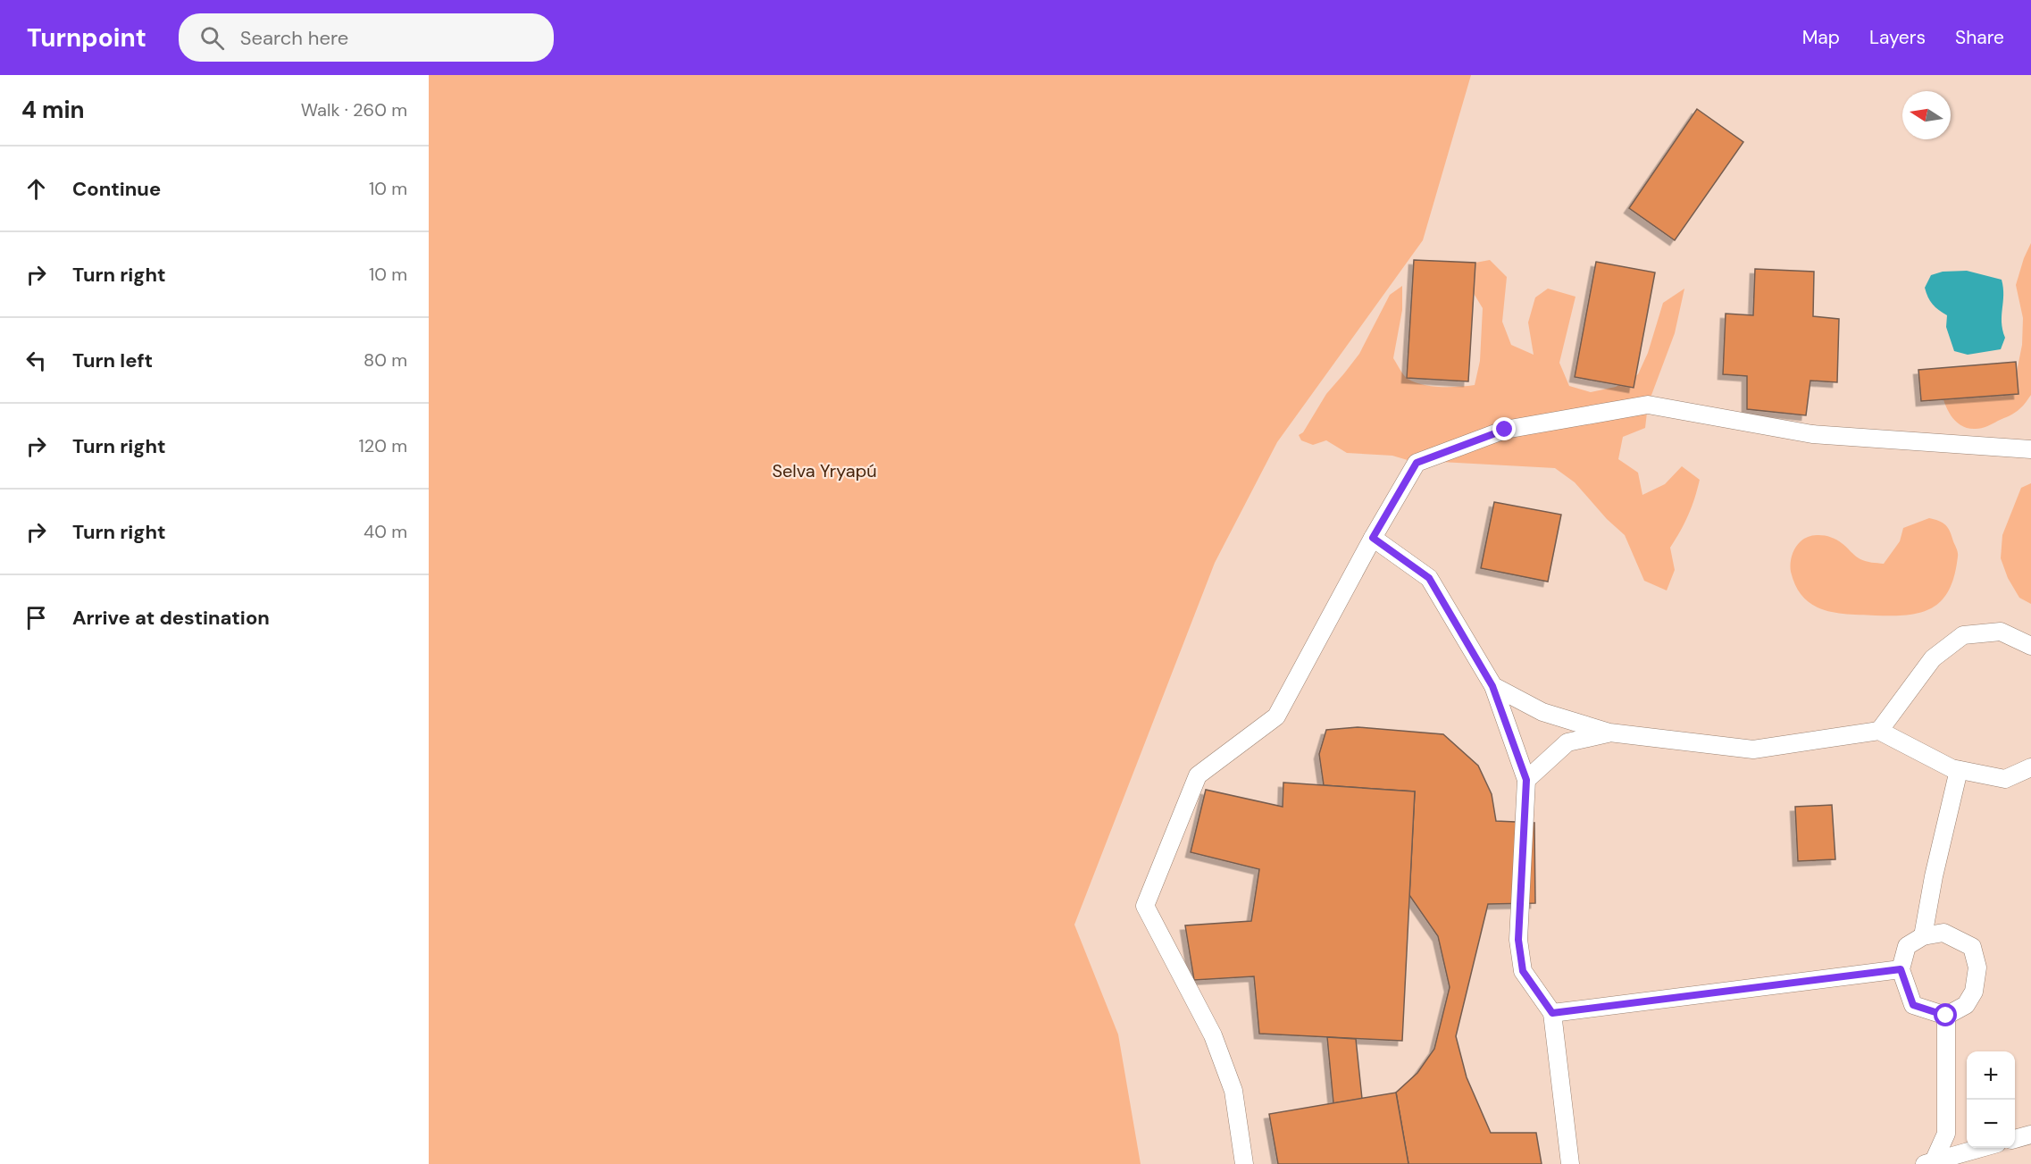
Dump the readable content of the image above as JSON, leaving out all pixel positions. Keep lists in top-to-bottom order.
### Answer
{
  "parks": ["Selva Yryapú"],
  "north": "left",
  "page": {
    "header": "Turnpoint",
    "search": "Search here",
    "nav": ["Map", "Layers", "Share"],
    "heading": ["4 min", "Walk · 260 m"],
    "list": [
      ["Continue", "10 m"],
      ["Turn right", "10 m"],
      ["Turn left", "80 m"],
      ["Turn right", "120 m"],
      ["Turn right", "40 m"],
      "Arrive at destination"
    ],
    "map_buttons": ["+", "−"]
  }
}
